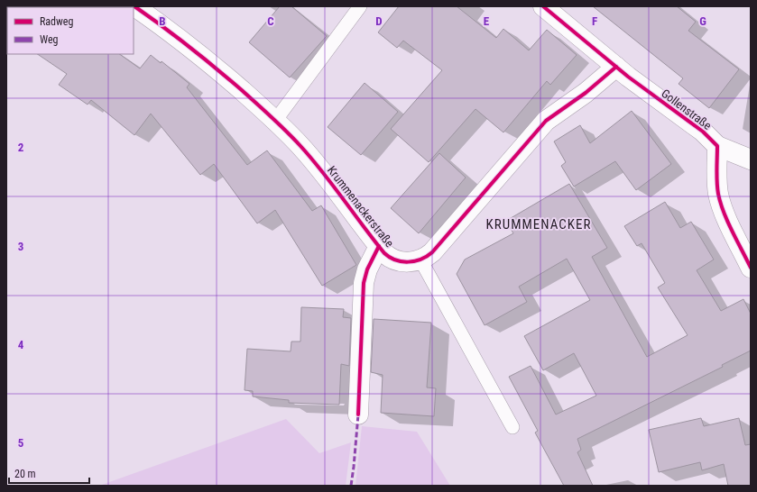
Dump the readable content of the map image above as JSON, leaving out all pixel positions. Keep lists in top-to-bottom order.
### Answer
{
  "streets": {
    "street": ["Gollenstraße", "Krummenackerstraße"]
  },
  "crossings": [
    ["Gollenstraße", "Krummenackerstraße"]
  ],
  "districts": ["KRUMMENACKER"],
  "legend": ["Radweg", "Weg"],
  "scale_bar": "20 m",
  "grid": {
    "columns": [
      "B",
      "C",
      "D",
      "E",
      "F",
      "G"
    ],
    "rows": [
      "2",
      "3",
      "4",
      "5"
    ]
  }
}
